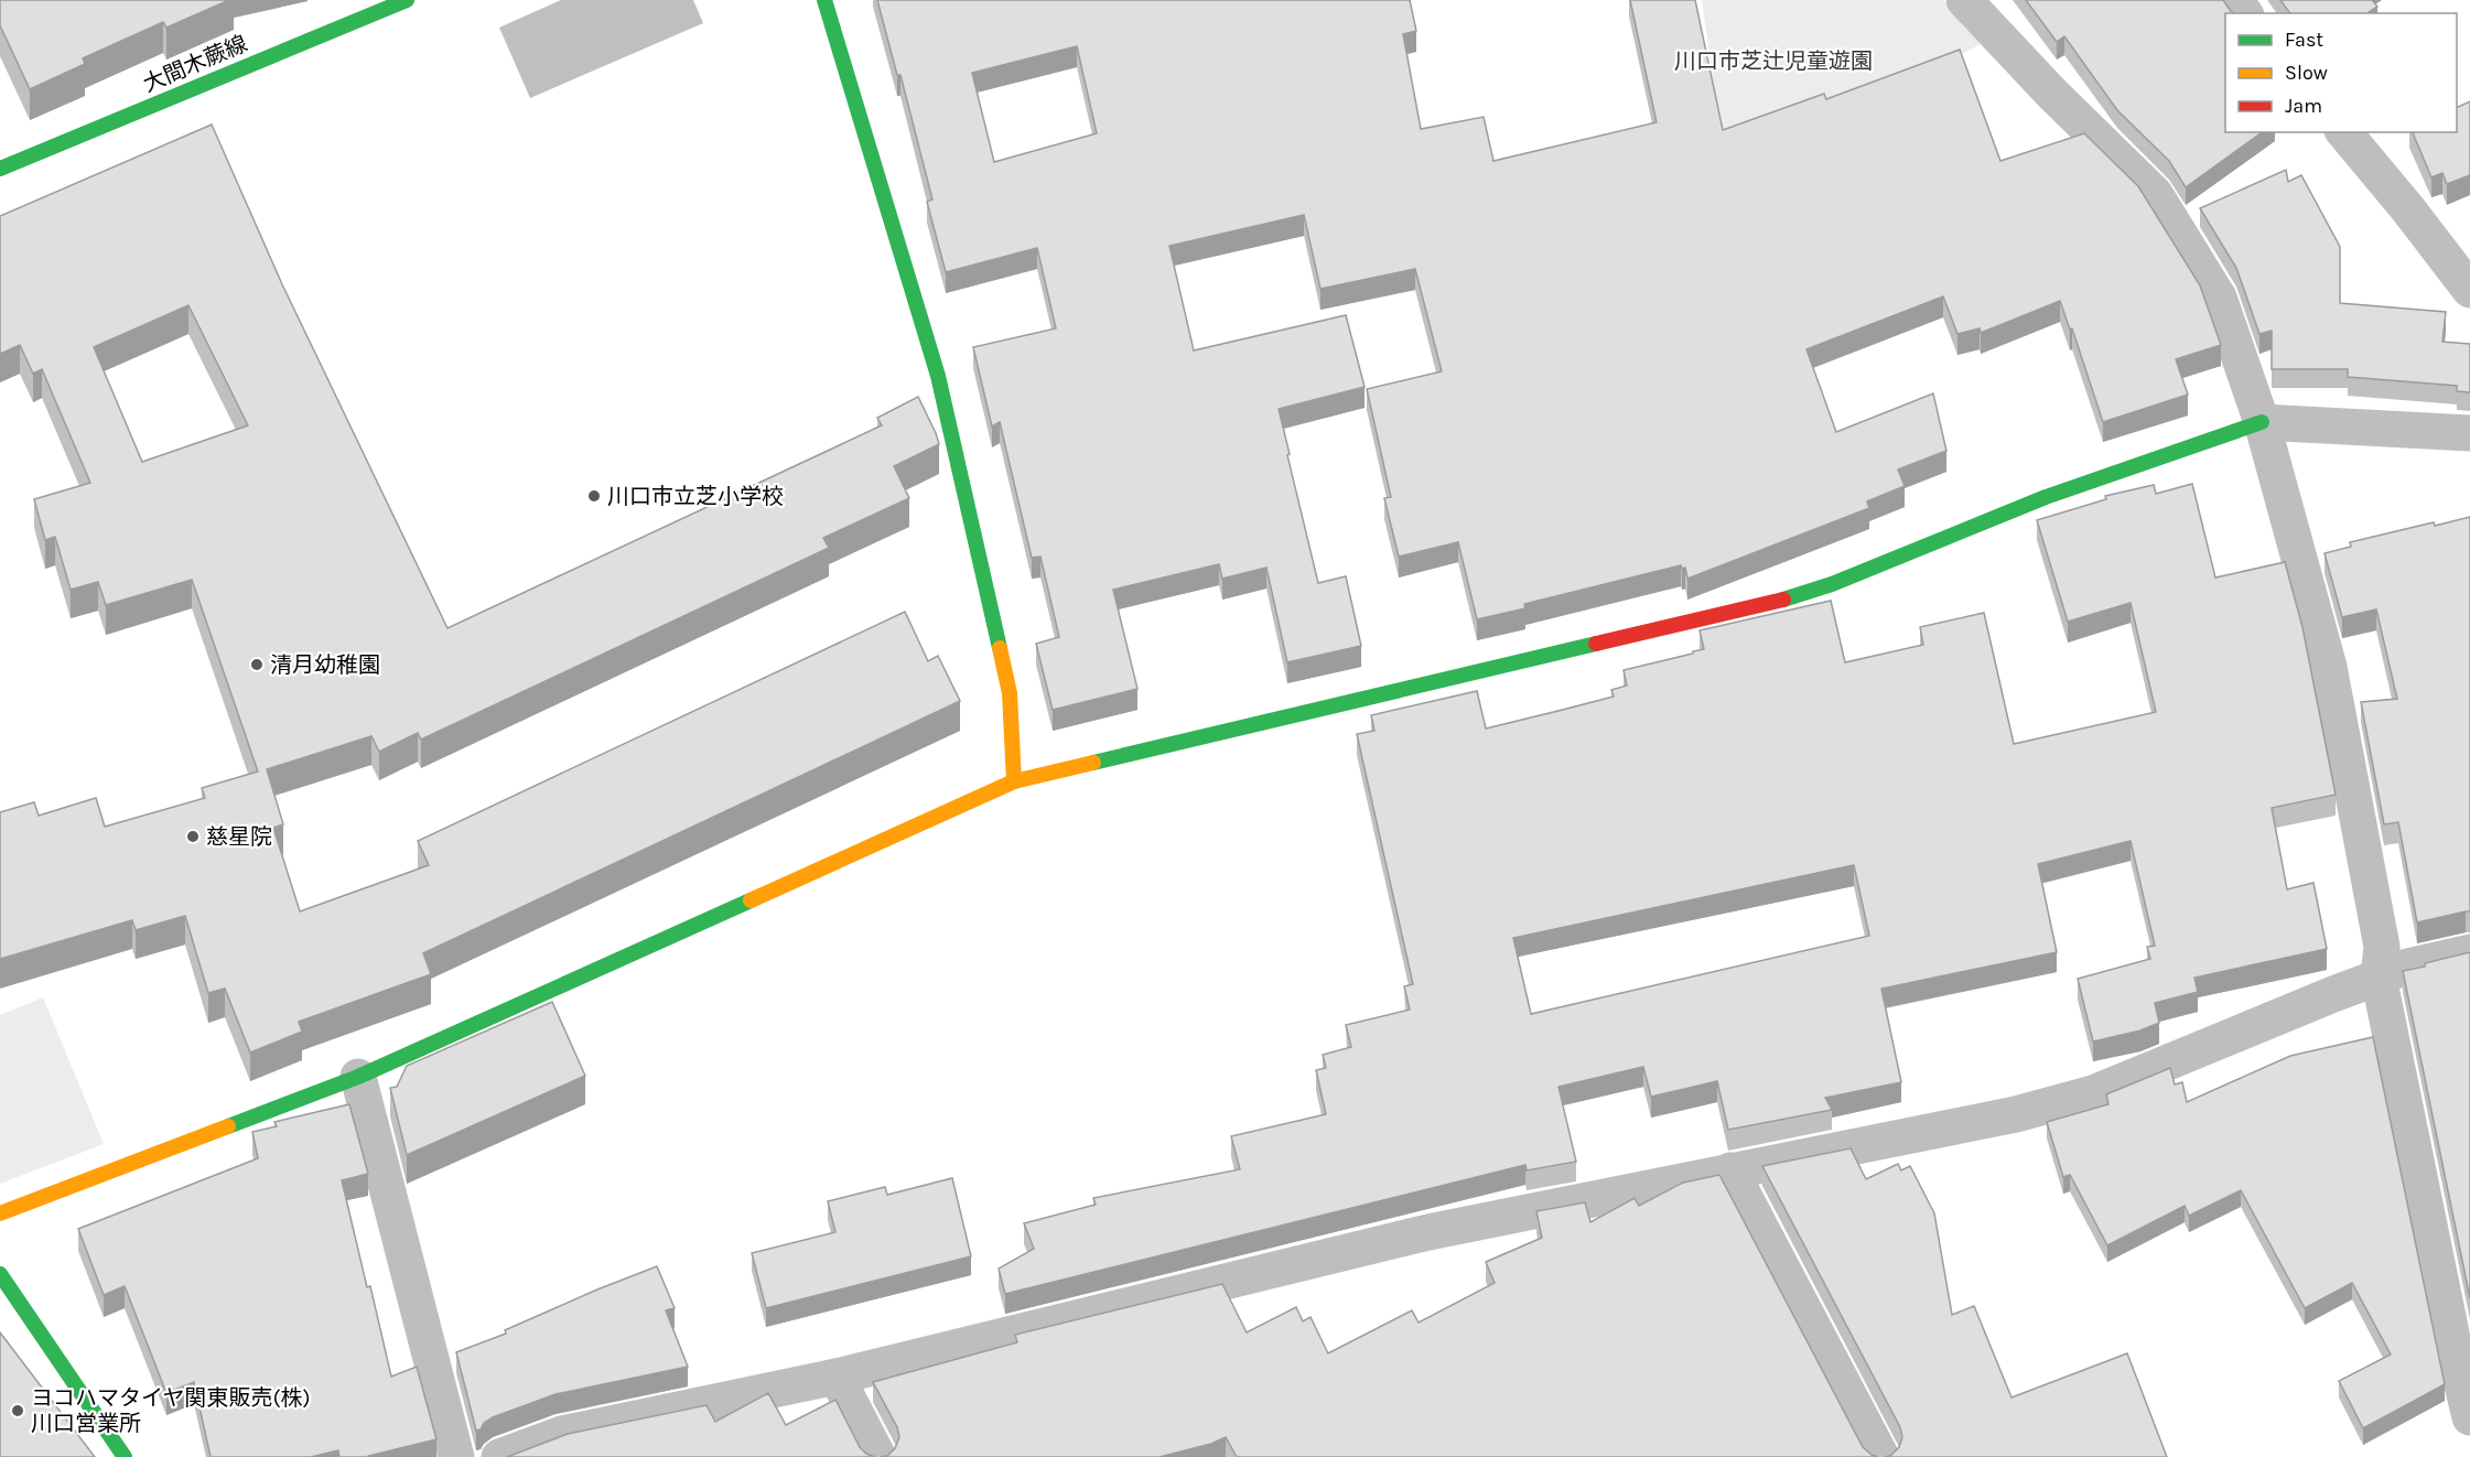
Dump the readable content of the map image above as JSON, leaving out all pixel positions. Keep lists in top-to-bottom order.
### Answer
{
  "streets": {
    "street": ["大間木蕨線"]
  },
  "parks": ["川口市芝辻児童遊園"],
  "places": [
    "川口市立芝小学校",
    "清月幼稚園",
    "慈星院",
    "ヨコハマタイヤ関東販売(株) 川口営業所"
  ],
  "legend": ["Fast", "Slow", "Jam"]
}
